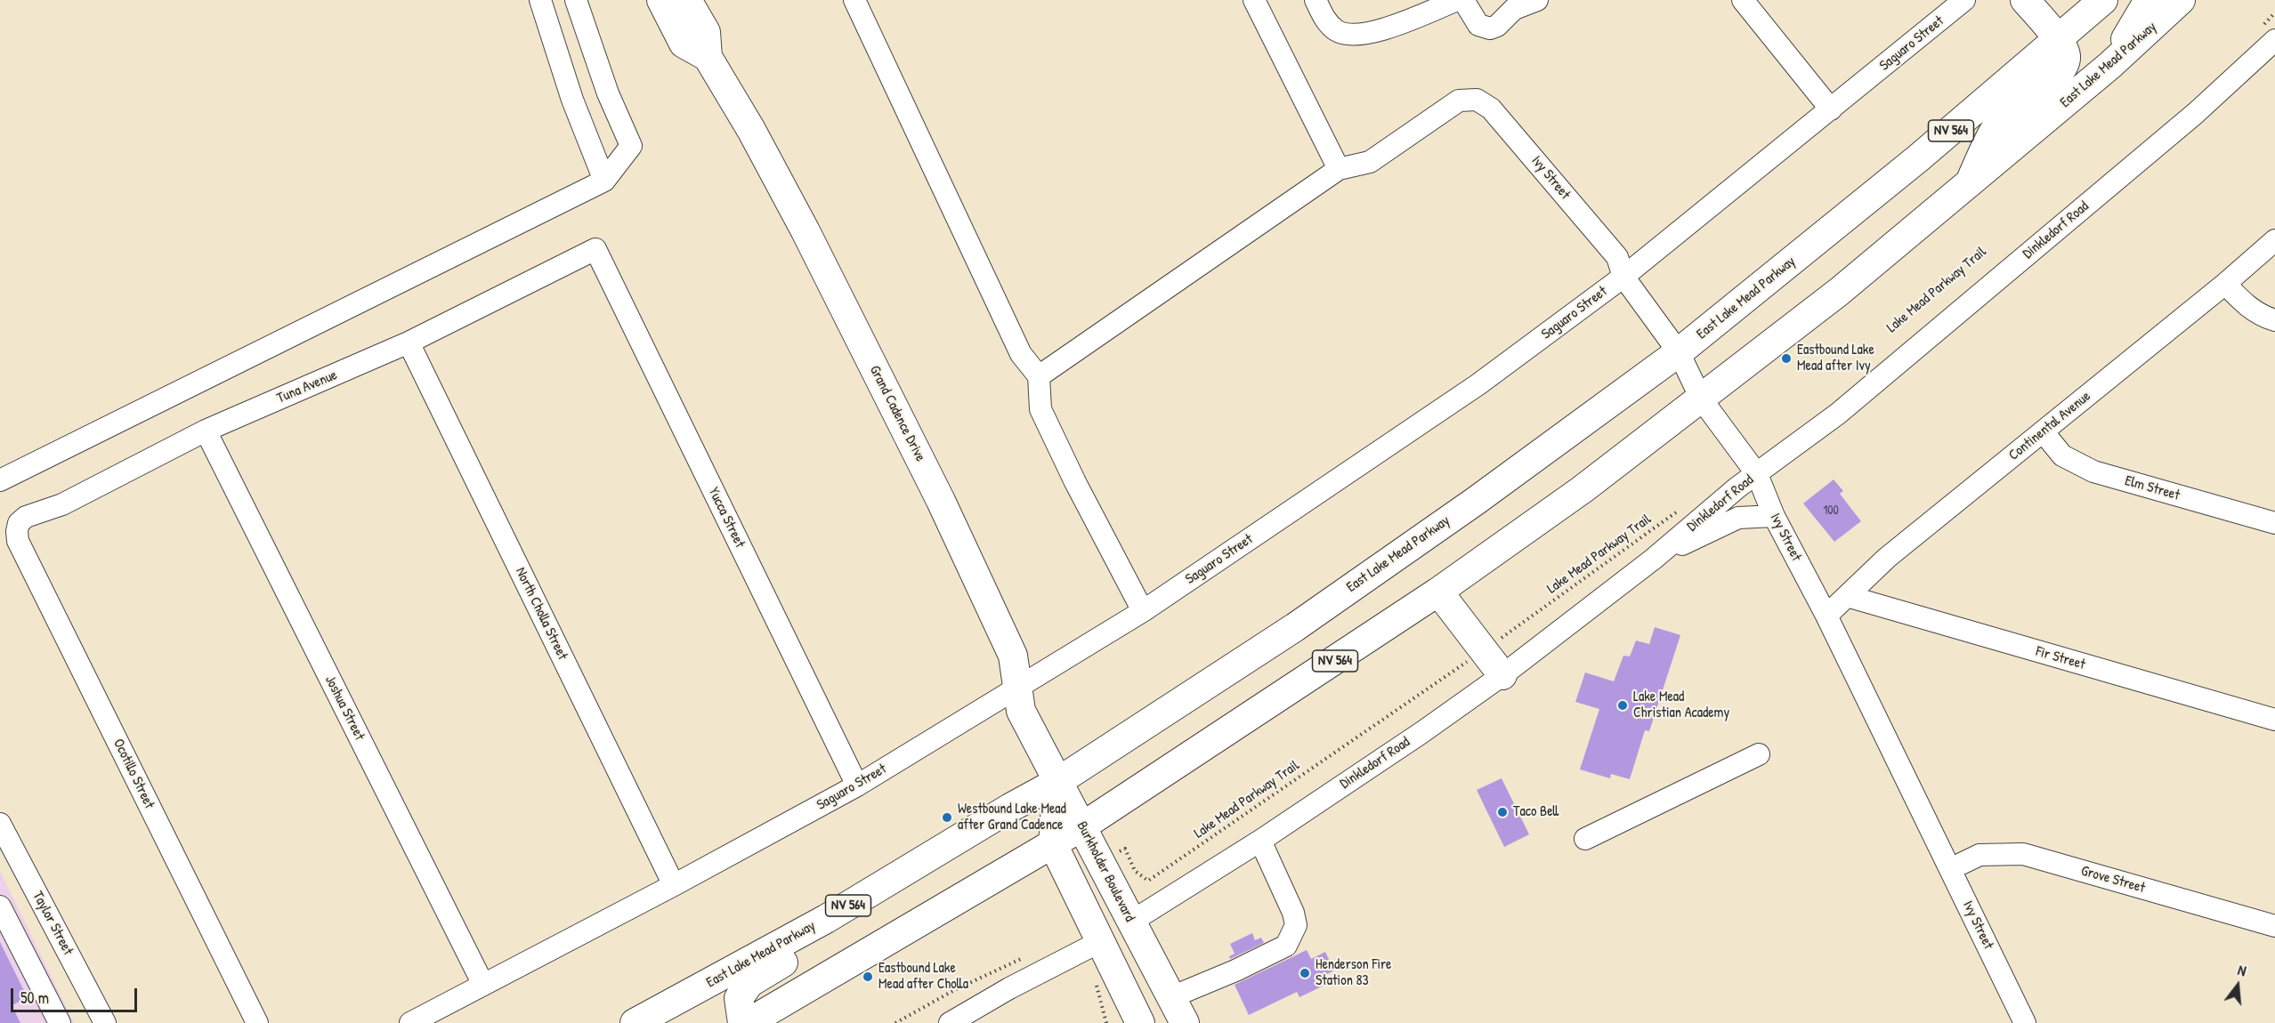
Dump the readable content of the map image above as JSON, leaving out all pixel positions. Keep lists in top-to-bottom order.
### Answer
{
  "streets": {
    "main road": [
      "East Lake Mead Parkway",
      "NV 564",
      "Grand Cadence Drive",
      "Burkholder Boulevard"
    ],
    "street": [
      "Saguaro Street",
      "Ivy Street",
      "Dinkledorf Road",
      "Tuna Avenue",
      "Continental Avenue",
      "Elm Street",
      "Yucca Street",
      "North Cholla Street",
      "Fir Street",
      "Joshua Street",
      "Ocotillo Street",
      "Grove Street",
      "Taylor Street"
    ],
    "path": ["Lake Mead Parkway Trail"]
  },
  "crossings": [
    ["Saguaro Street", "Ivy Street"],
    ["Saguaro Street", "Grand Cadence Drive"],
    ["Saguaro Street", "Yucca Street"],
    ["Saguaro Street", "North Cholla Street"],
    ["Saguaro Street", "Joshua Street"],
    ["East Lake Mead Parkway", "Ivy Street"],
    ["East Lake Mead Parkway", "Grand Cadence Drive"],
    ["East Lake Mead Parkway", "Burkholder Boulevard"],
    ["Ivy Street", "Dinkledorf Road"],
    ["Ivy Street", "Continental Avenue"],
    ["Ivy Street", "Grove Street"],
    ["Dinkledorf Road", "Burkholder Boulevard"],
    ["Tuna Avenue", "Yucca Street"],
    ["Tuna Avenue", "North Cholla Street"],
    ["Tuna Avenue", "Joshua Street"],
    ["Tuna Avenue", "Ocotillo Street"],
    ["Grand Cadence Drive", "Burkholder Boulevard"],
    ["Continental Avenue", "Elm Street"],
    ["Continental Avenue", "Fir Street"]
  ],
  "places": [
    "Eastbound Lake Mead after Ivy",
    "Lake Mead Christian Academy",
    "Taco Bell",
    "Westbound Lake Mead after Grand Cadence",
    "Henderson Fire Station 83",
    "Eastbound Lake Mead after Cholla"
  ],
  "house_numbers": ["100"],
  "scale_bar": "50 m",
  "north": "top"
}
